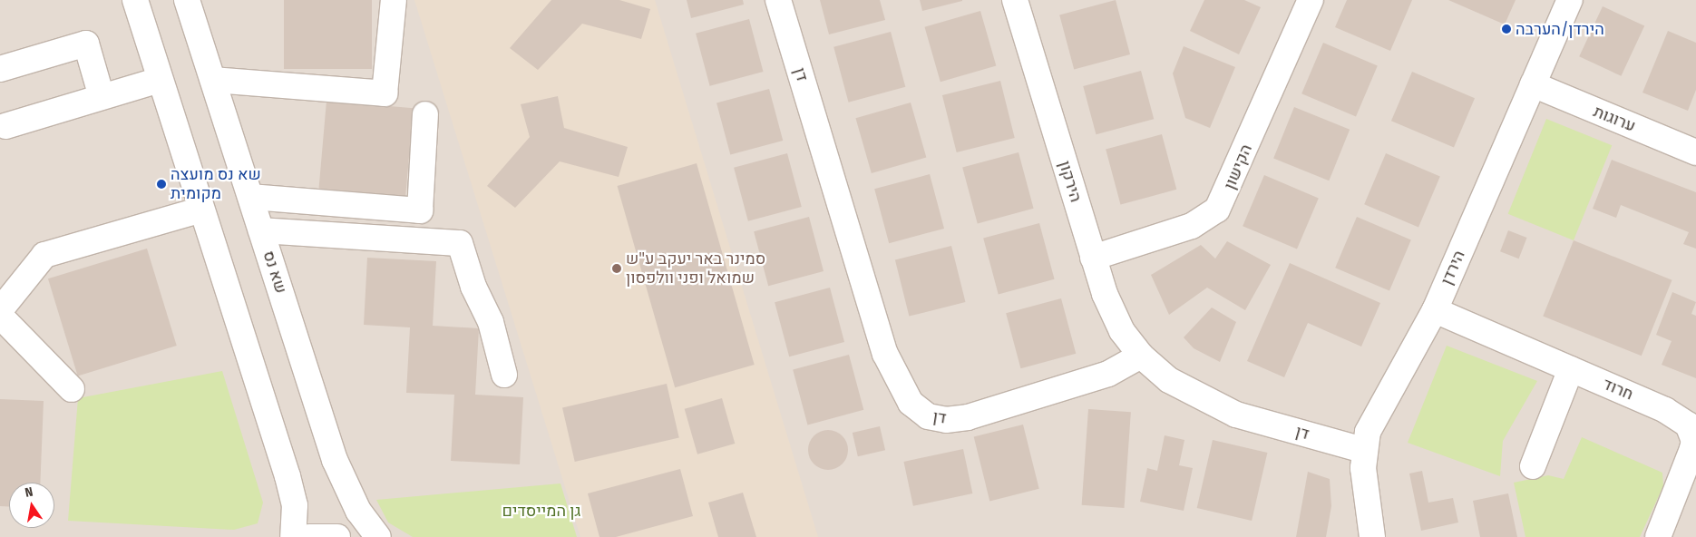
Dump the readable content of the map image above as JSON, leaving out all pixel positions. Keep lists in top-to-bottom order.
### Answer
{
  "streets": {
    "street": [
      "דן",
      "ערוגות",
      "הקישון",
      "הירקון",
      "הירדן",
      "שא נס",
      "חרוד"
    ]
  },
  "crossings": [
    ["דן", "הירקון"],
    ["דן", "הירדן"],
    ["ערוגות", "הירדן"],
    ["הקישון", "הירקון"],
    ["הירדן", "חרוד"]
  ],
  "parks": ["גן המייסדים"],
  "places": ["הירדן/הערבה", "שא נס מועצה מקומית", "סמינר באר יעקב ע\"ש שמואל ופני וולפסון"],
  "north": "top"
}
